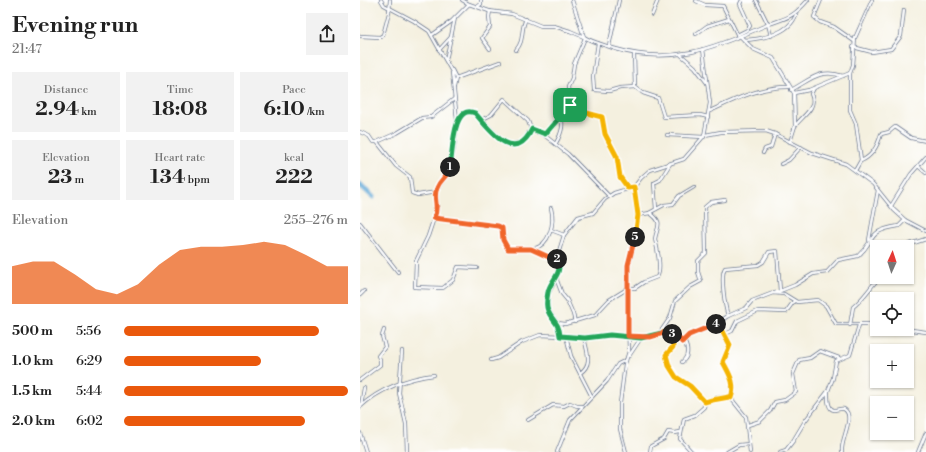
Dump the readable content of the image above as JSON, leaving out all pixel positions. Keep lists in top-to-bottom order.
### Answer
{
  "north": "top",
  "page": {
    "heading": ["Evening run", "21:47"],
    "stats": [
      ["Distance", "2.94 km"],
      ["Time", "18:08"],
      ["Pace", "6:10 /km"],
      ["Elevation", "23 m"],
      ["Heart rate", "134 bpm"],
      ["kcal", "222"]
    ],
    "pins": [
      "1",
      "5",
      "2",
      "4",
      "3"
    ],
    "chart": ["Elevation", "255–276 m"],
    "map_buttons": ["+", "−"],
    "list": [
      {
        "name": "500 m",
        "note": "5:56"
      },
      {
        "name": "1.0 km",
        "note": "6:29"
      },
      {
        "name": "1.5 km",
        "note": "5:44"
      },
      {
        "name": "2.0 km",
        "note": "6:02"
      }
    ]
  }
}
